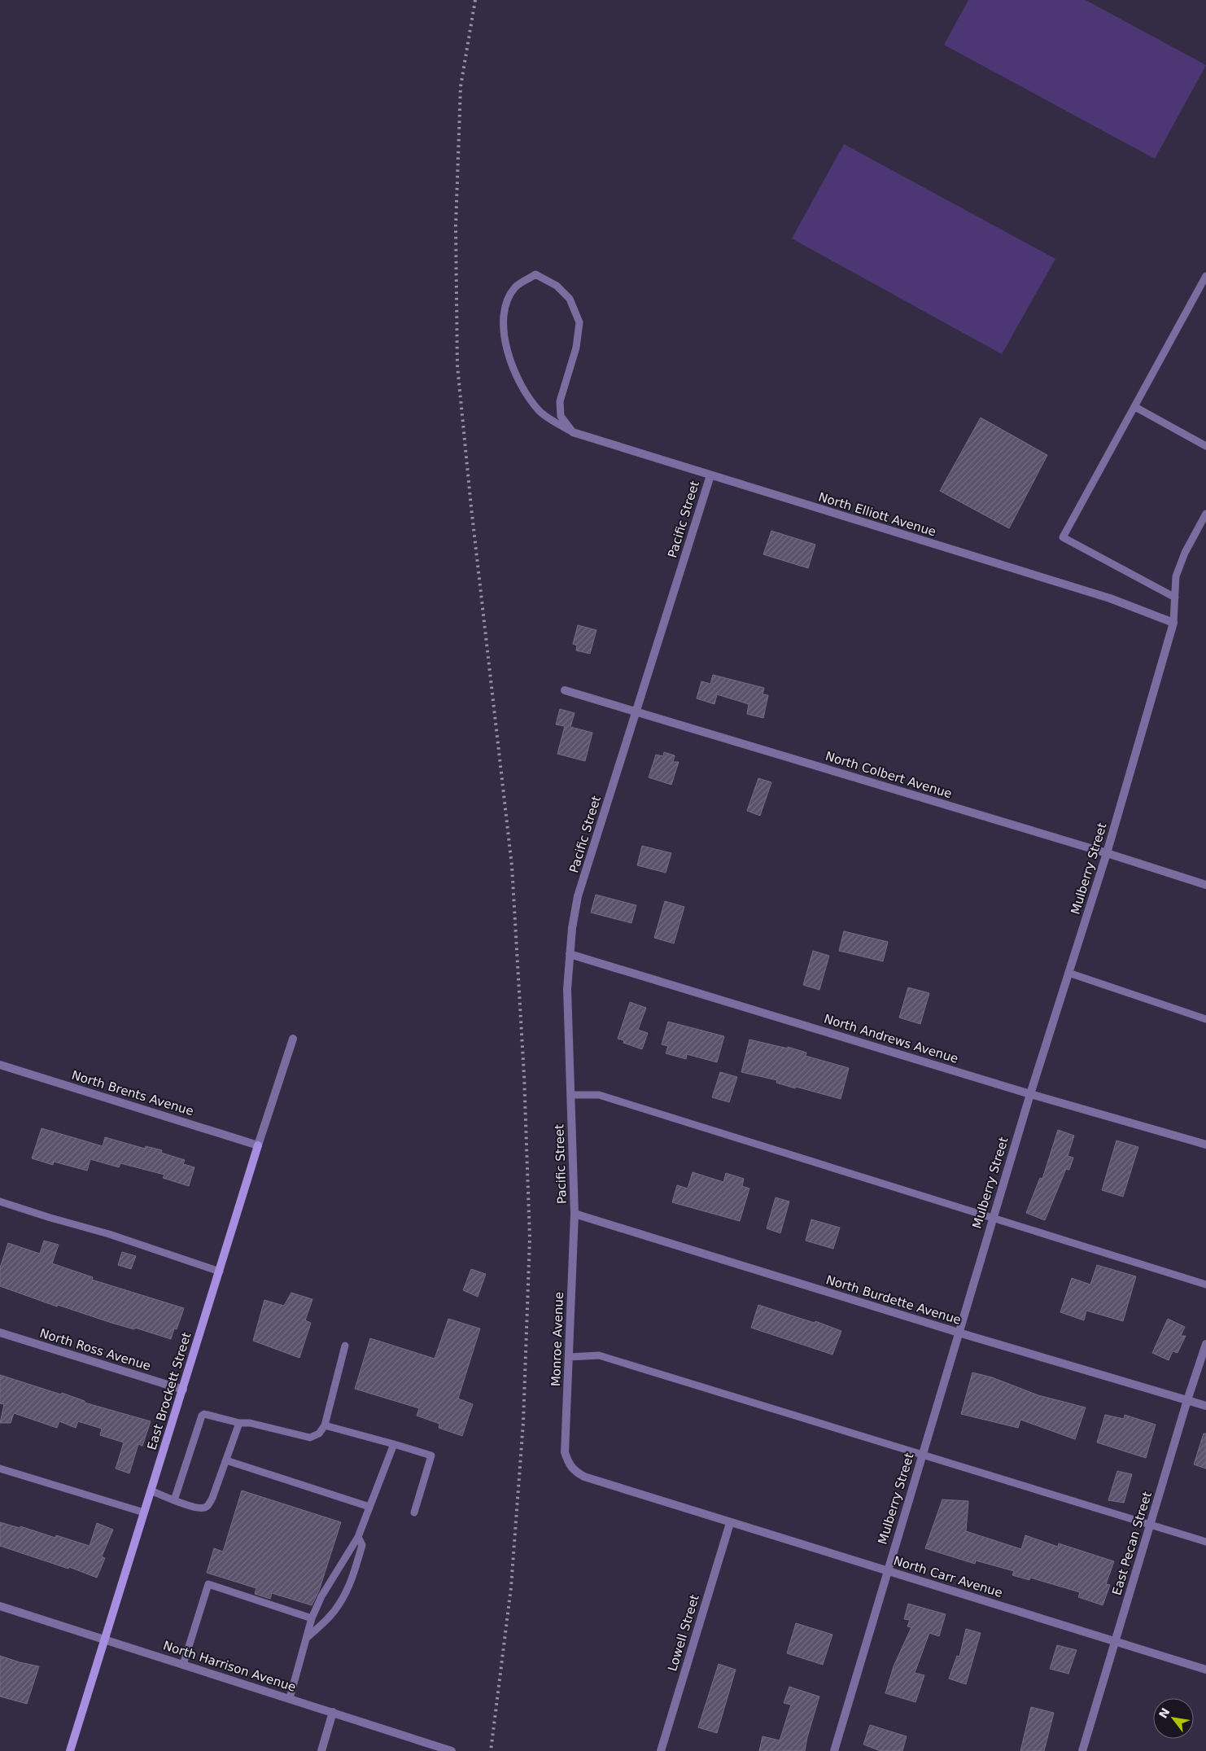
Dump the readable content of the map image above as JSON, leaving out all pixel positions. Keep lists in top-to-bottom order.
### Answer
{
  "streets": {
    "street": [
      "North Elliott Avenue",
      "Pacific Street",
      "North Colbert Avenue",
      "Mulberry Street",
      "North Andrews Avenue",
      "North Brents Avenue",
      "North Burdette Avenue",
      "Monroe Avenue",
      "North Ross Avenue",
      "East Brockett Street",
      "East Pecan Street",
      "North Carr Avenue",
      "Lowell Street",
      "North Harrison Avenue"
    ]
  },
  "crossings": [
    ["North Elliott Avenue", "Pacific Street"],
    ["North Elliott Avenue", "Mulberry Street"],
    ["Pacific Street", "North Colbert Avenue"],
    ["Pacific Street", "North Andrews Avenue"],
    ["Pacific Street", "North Burdette Avenue"],
    ["Pacific Street", "Monroe Avenue"],
    ["North Colbert Avenue", "Mulberry Street"],
    ["Mulberry Street", "North Andrews Avenue"],
    ["Mulberry Street", "North Burdette Avenue"],
    ["Mulberry Street", "North Carr Avenue"],
    ["North Brents Avenue", "East Brockett Street"],
    ["North Burdette Avenue", "Monroe Avenue"],
    ["North Burdette Avenue", "East Pecan Street"],
    ["Monroe Avenue", "North Carr Avenue"],
    ["North Ross Avenue", "East Brockett Street"],
    ["East Brockett Street", "North Harrison Avenue"],
    ["East Pecan Street", "North Carr Avenue"],
    ["North Carr Avenue", "Lowell Street"]
  ],
  "north": "top left"
}
